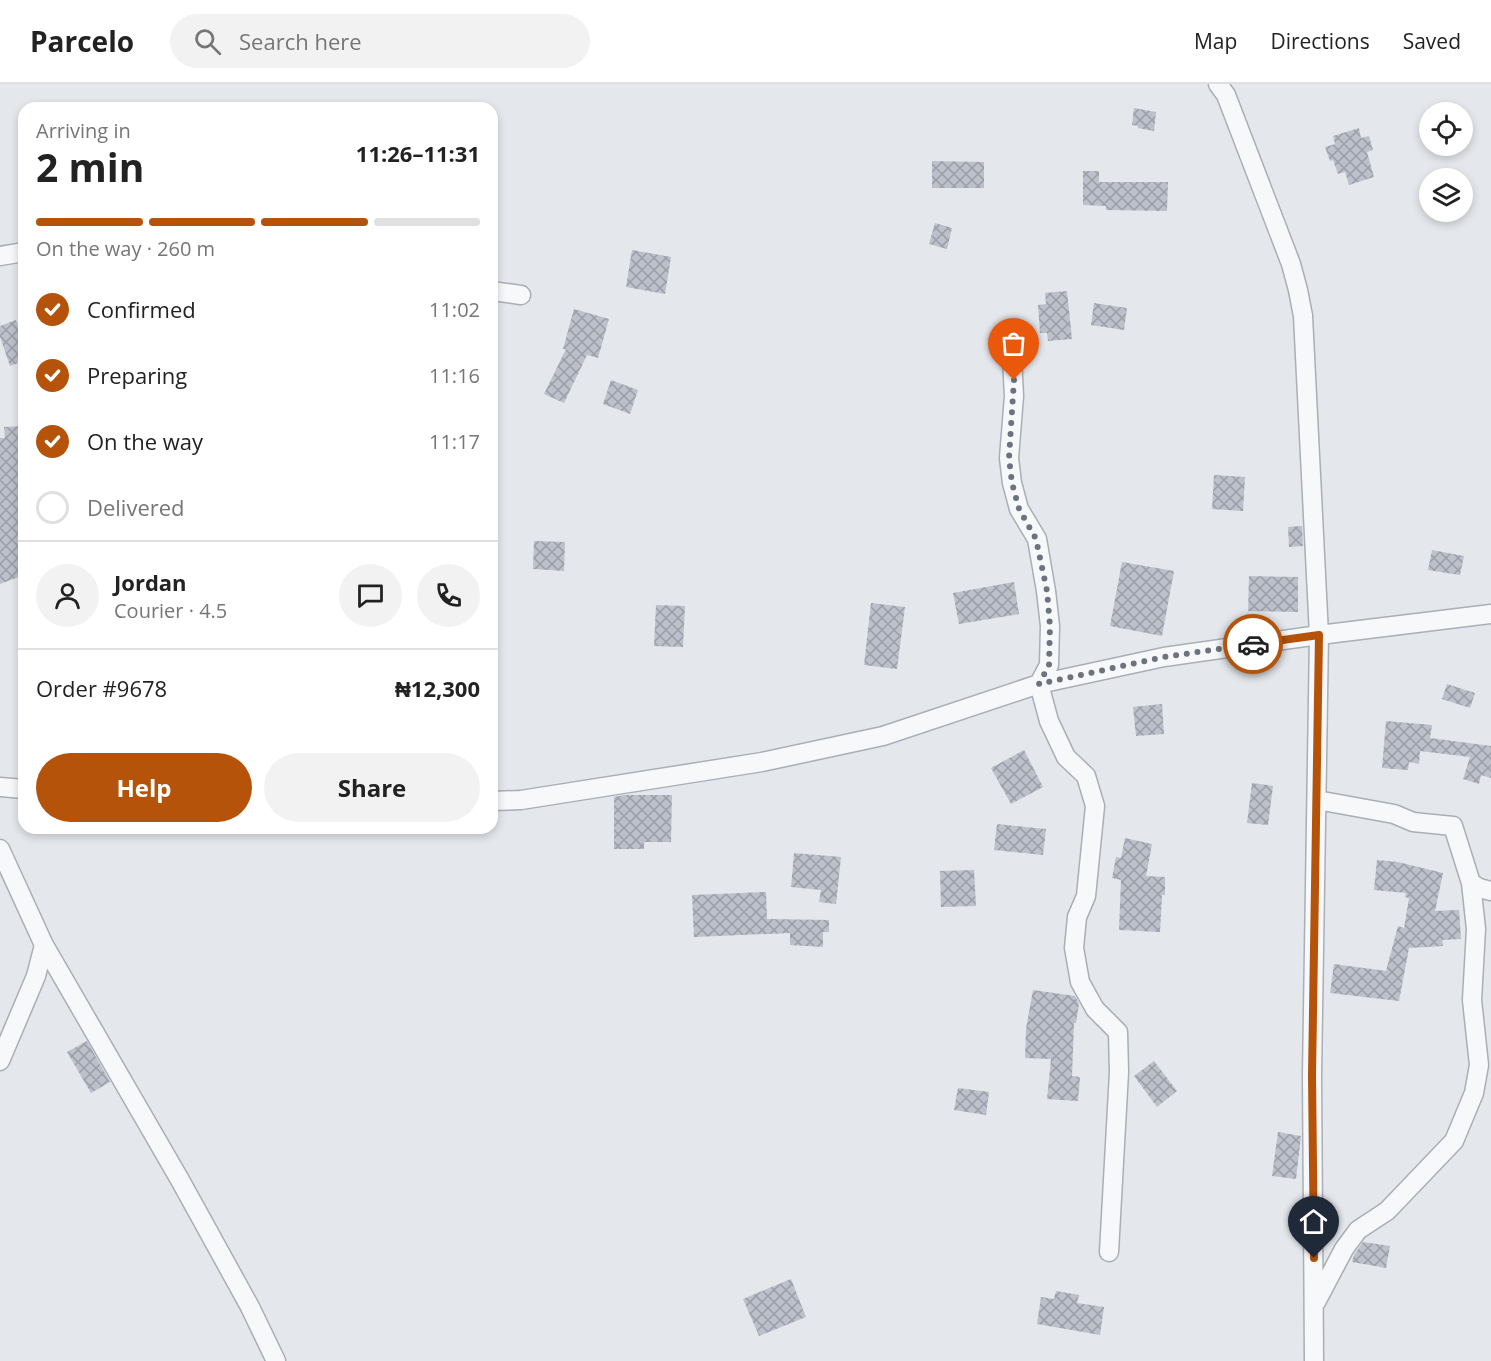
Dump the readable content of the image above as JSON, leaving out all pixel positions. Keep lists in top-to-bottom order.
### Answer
{
  "page": {
    "header": "Parcelo",
    "search": "Search here",
    "nav": ["Map", "Directions", "Saved"],
    "heading": ["2 min", "Arriving in", "11:26–11:31"],
    "panel": [
      "Jordan",
      "Courier · 4.5",
      "Order #9678",
      "₦12,300"
    ],
    "bar": "On the way · 260 m",
    "list": [
      ["Confirmed", "11:02"],
      ["Preparing", "11:16"],
      ["On the way", "11:17"],
      "Delivered"
    ],
    "buttons": ["Help", "Share"]
  }
}
